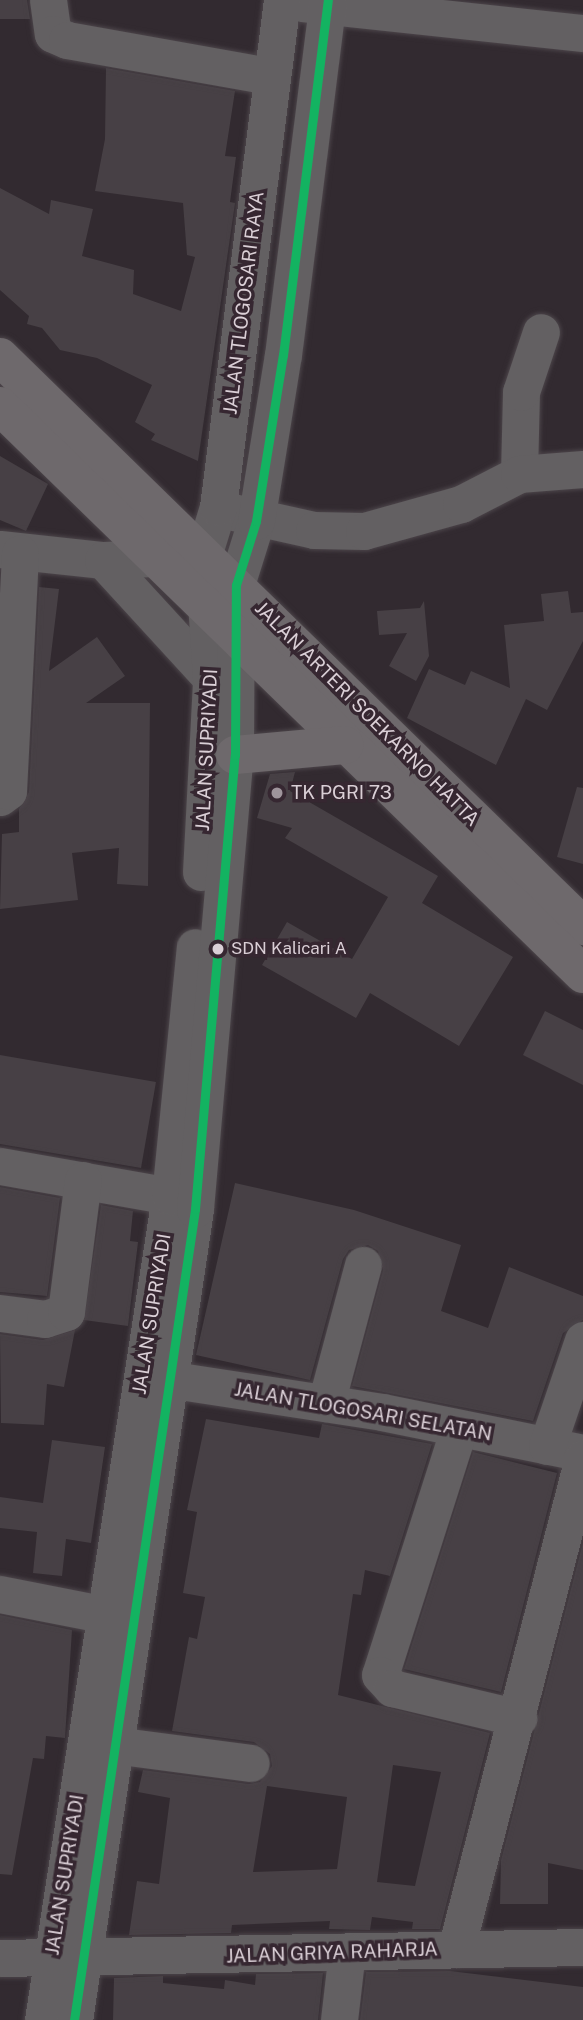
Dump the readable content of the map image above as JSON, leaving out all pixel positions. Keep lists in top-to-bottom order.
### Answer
{
  "streets": {
    "main road": ["JALAN ARTERI SOEKARNO HATTA"],
    "street": [
      "JALAN TLOGOSARI RAYA",
      "JALAN SUPRIYADI",
      "JALAN TLOGOSARI SELATAN",
      "JALAN GRIYA RAHARJA"
    ]
  },
  "crossings": [
    ["JALAN TLOGOSARI RAYA", "JALAN ARTERI SOEKARNO HATTA"],
    ["JALAN ARTERI SOEKARNO HATTA", "JALAN SUPRIYADI"],
    ["JALAN SUPRIYADI", "JALAN TLOGOSARI SELATAN"],
    ["JALAN SUPRIYADI", "JALAN GRIYA RAHARJA"]
  ],
  "places": ["TK PGRI 73", "SDN Kalicari A"]
}
